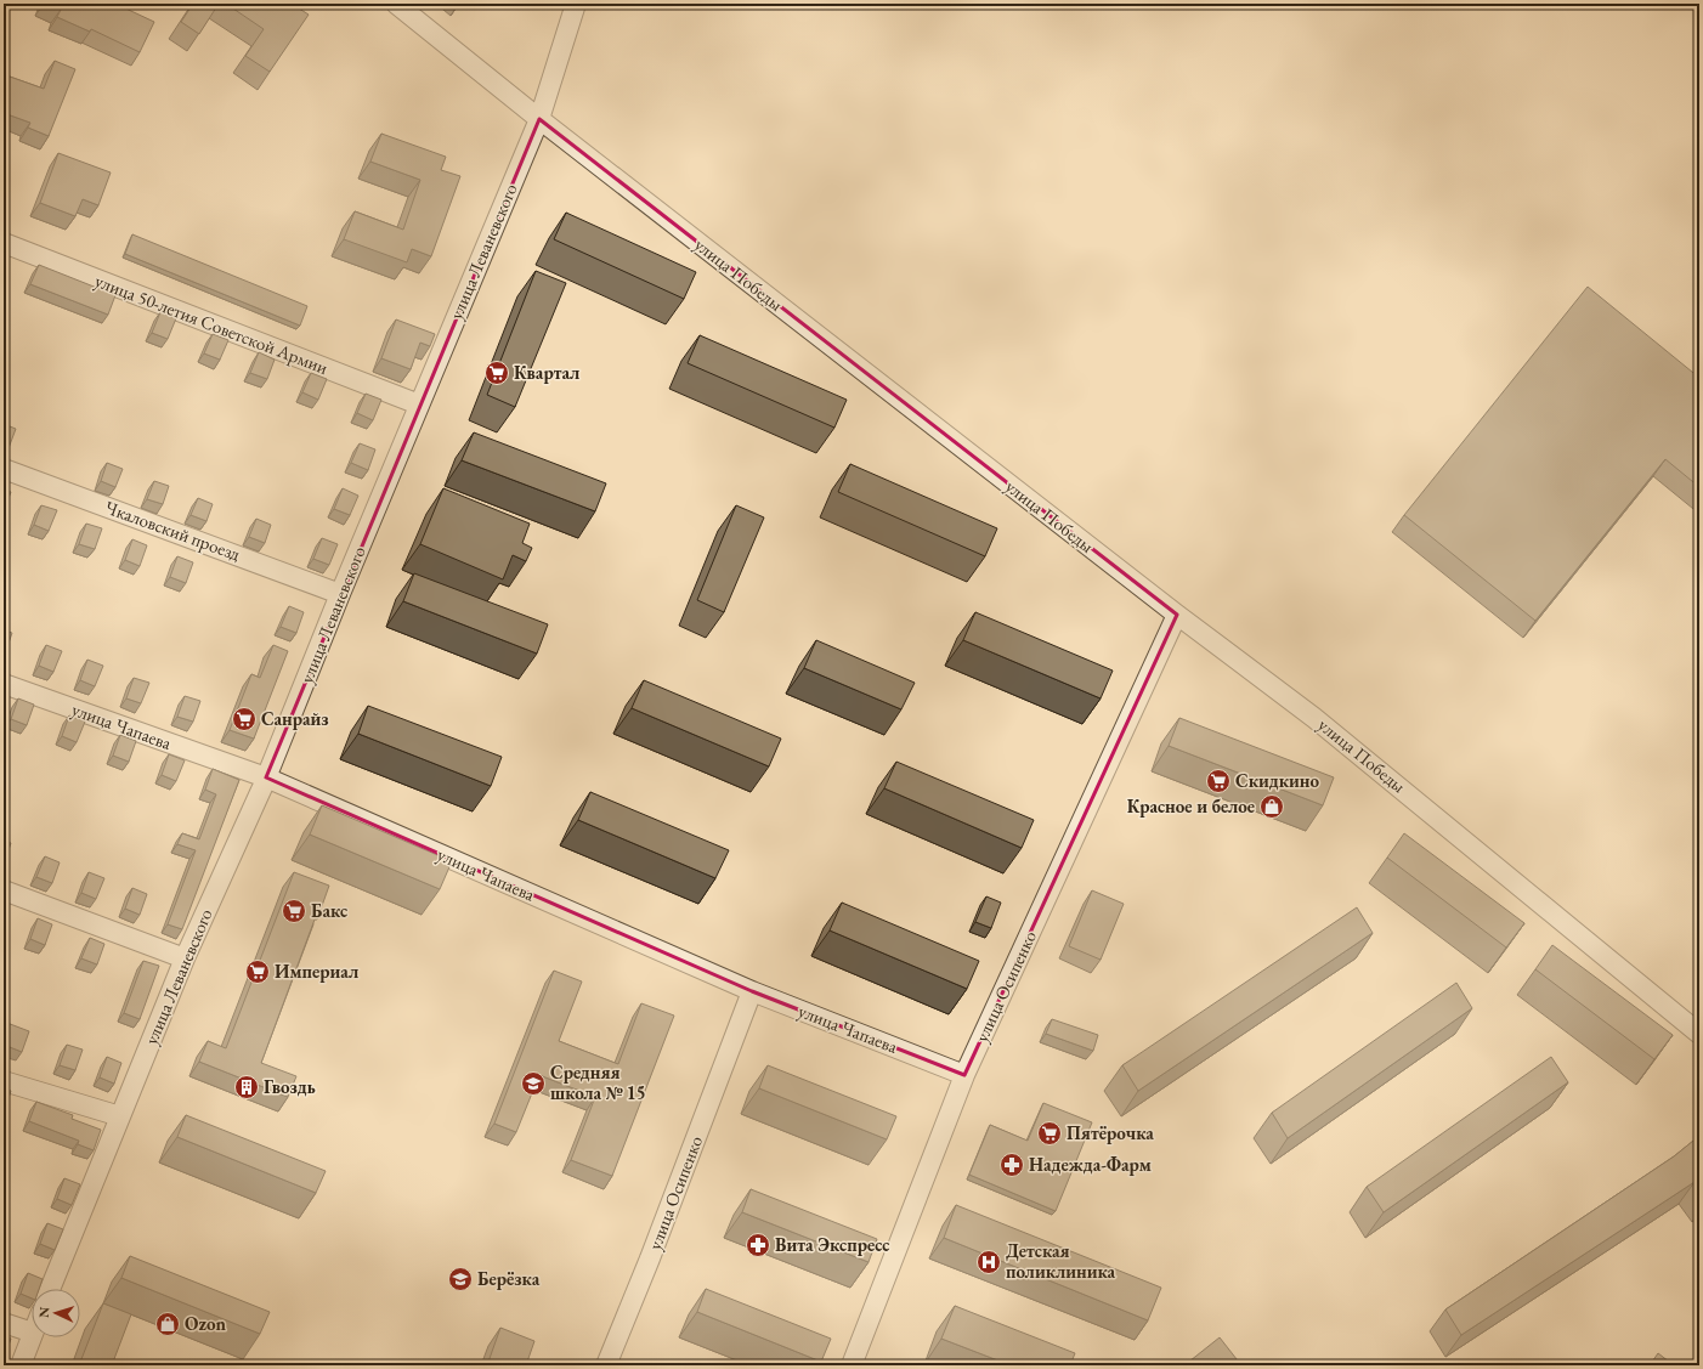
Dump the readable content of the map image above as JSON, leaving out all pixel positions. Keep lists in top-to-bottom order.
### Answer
{
  "streets": {
    "street": [
      "улица Леваневского",
      "улица Победы",
      "улица 50-летия Советской Армии",
      "Чкаловский проезд",
      "улица Чапаева",
      "улица Осипенко"
    ]
  },
  "crossings": [
    ["улица Леваневского", "улица Победы"],
    ["улица Леваневского", "улица 50-летия Советской Армии"],
    ["улица Леваневского", "Чкаловский проезд"],
    ["улица Леваневского", "улица Чапаева"],
    ["улица Победы", "улица Осипенко"],
    ["улица Чапаева", "улица Осипенко"]
  ],
  "places": {
    "supermarket": [
      "Квартал",
      "Санрайз",
      "Скидкино",
      "Бакс",
      "Империал",
      "Пятёрочка"
    ],
    "shop": ["Красное и белое", "Ozon"],
    "school or university": ["Средняя школа № 15", "Берёзка"],
    "building": ["Гвоздь"],
    "pharmacy": ["Надежда-Фарм", "Вита Экспресс"],
    "hospital": ["Детская поликлиника"]
  },
  "north": "left"
}
